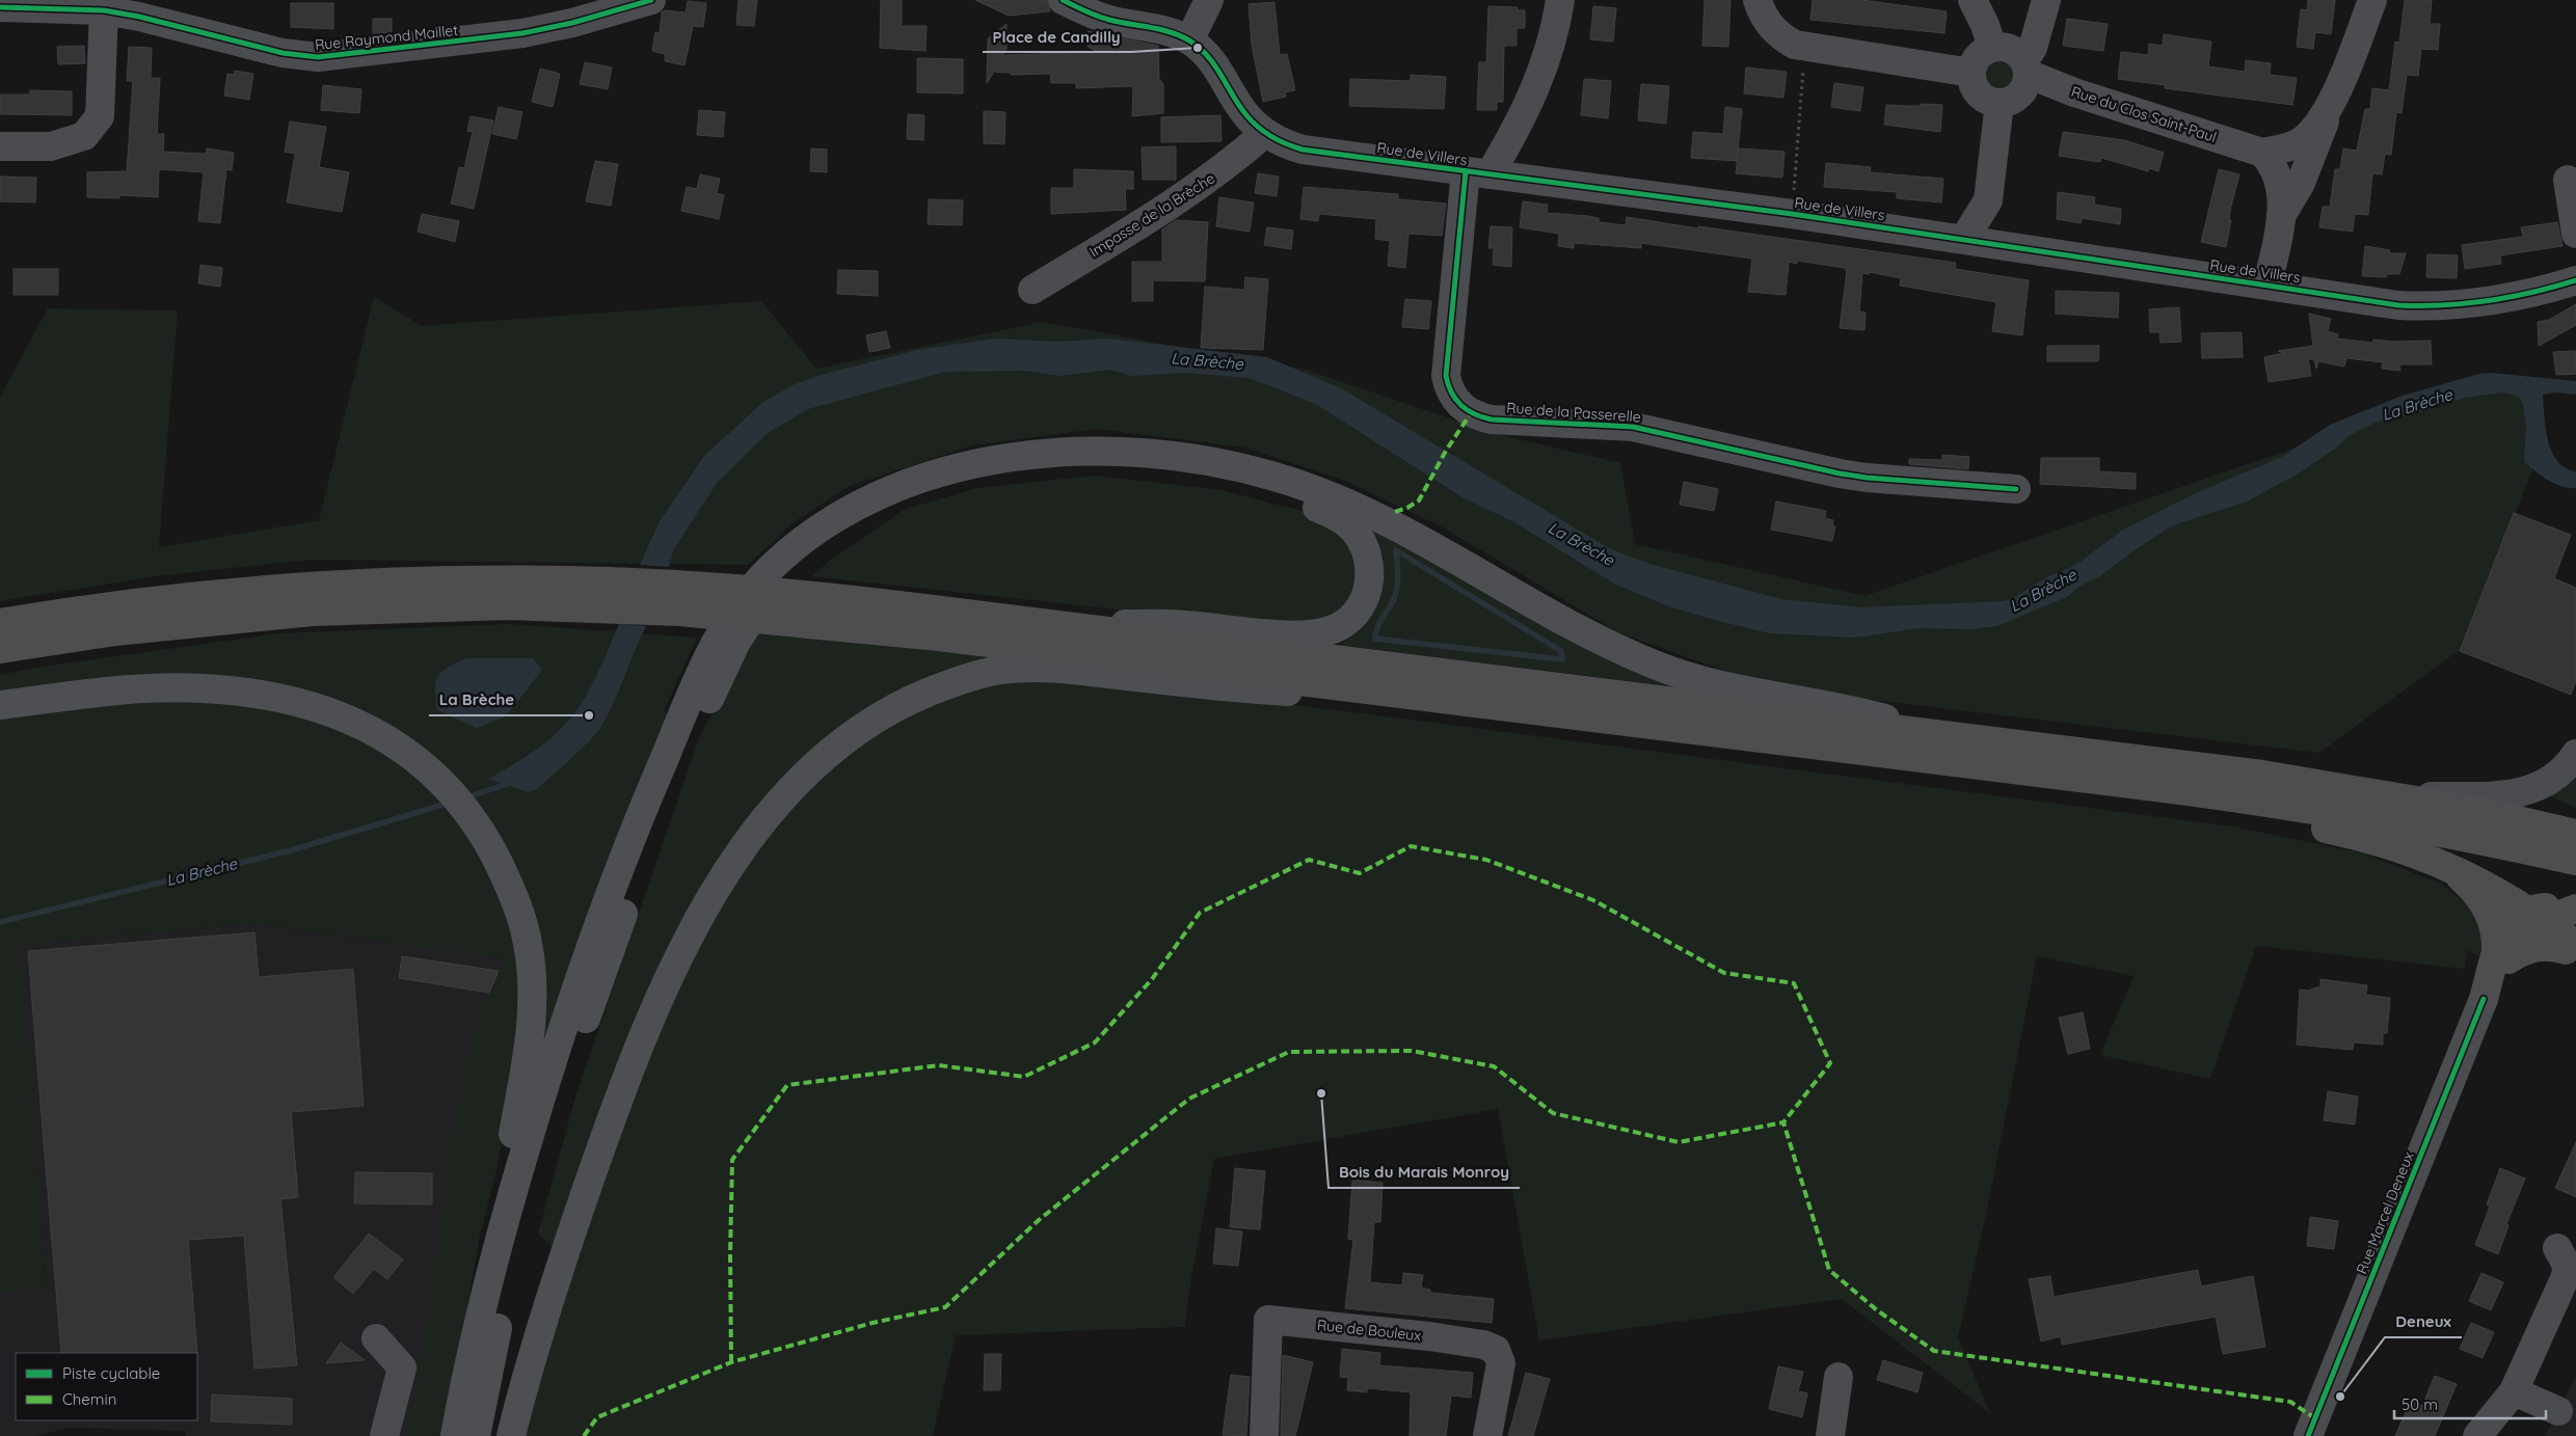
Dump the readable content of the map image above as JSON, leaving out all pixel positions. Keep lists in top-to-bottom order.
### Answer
{
  "streets": {
    "street": [
      "Rue Raymond Maillet",
      "Rue du Clos Saint-Paul",
      "Rue de Villers",
      "Impasse de la Brèche",
      "Rue de la Passerelle",
      "Rue Marcel Deneux",
      "Rue de Bouleux"
    ]
  },
  "crossings": [
    ["Rue de Villers", "Impasse de la Brèche"],
    ["Rue de Villers", "Rue de la Passerelle"]
  ],
  "water": ["La Brèche"],
  "places": [
    "Place de Candilly",
    "La Brèche",
    "Bois du Marais Monroy",
    "Deneux"
  ],
  "legend": ["Piste cyclable", "Chemin"],
  "scale_bar": "50 m"
}
